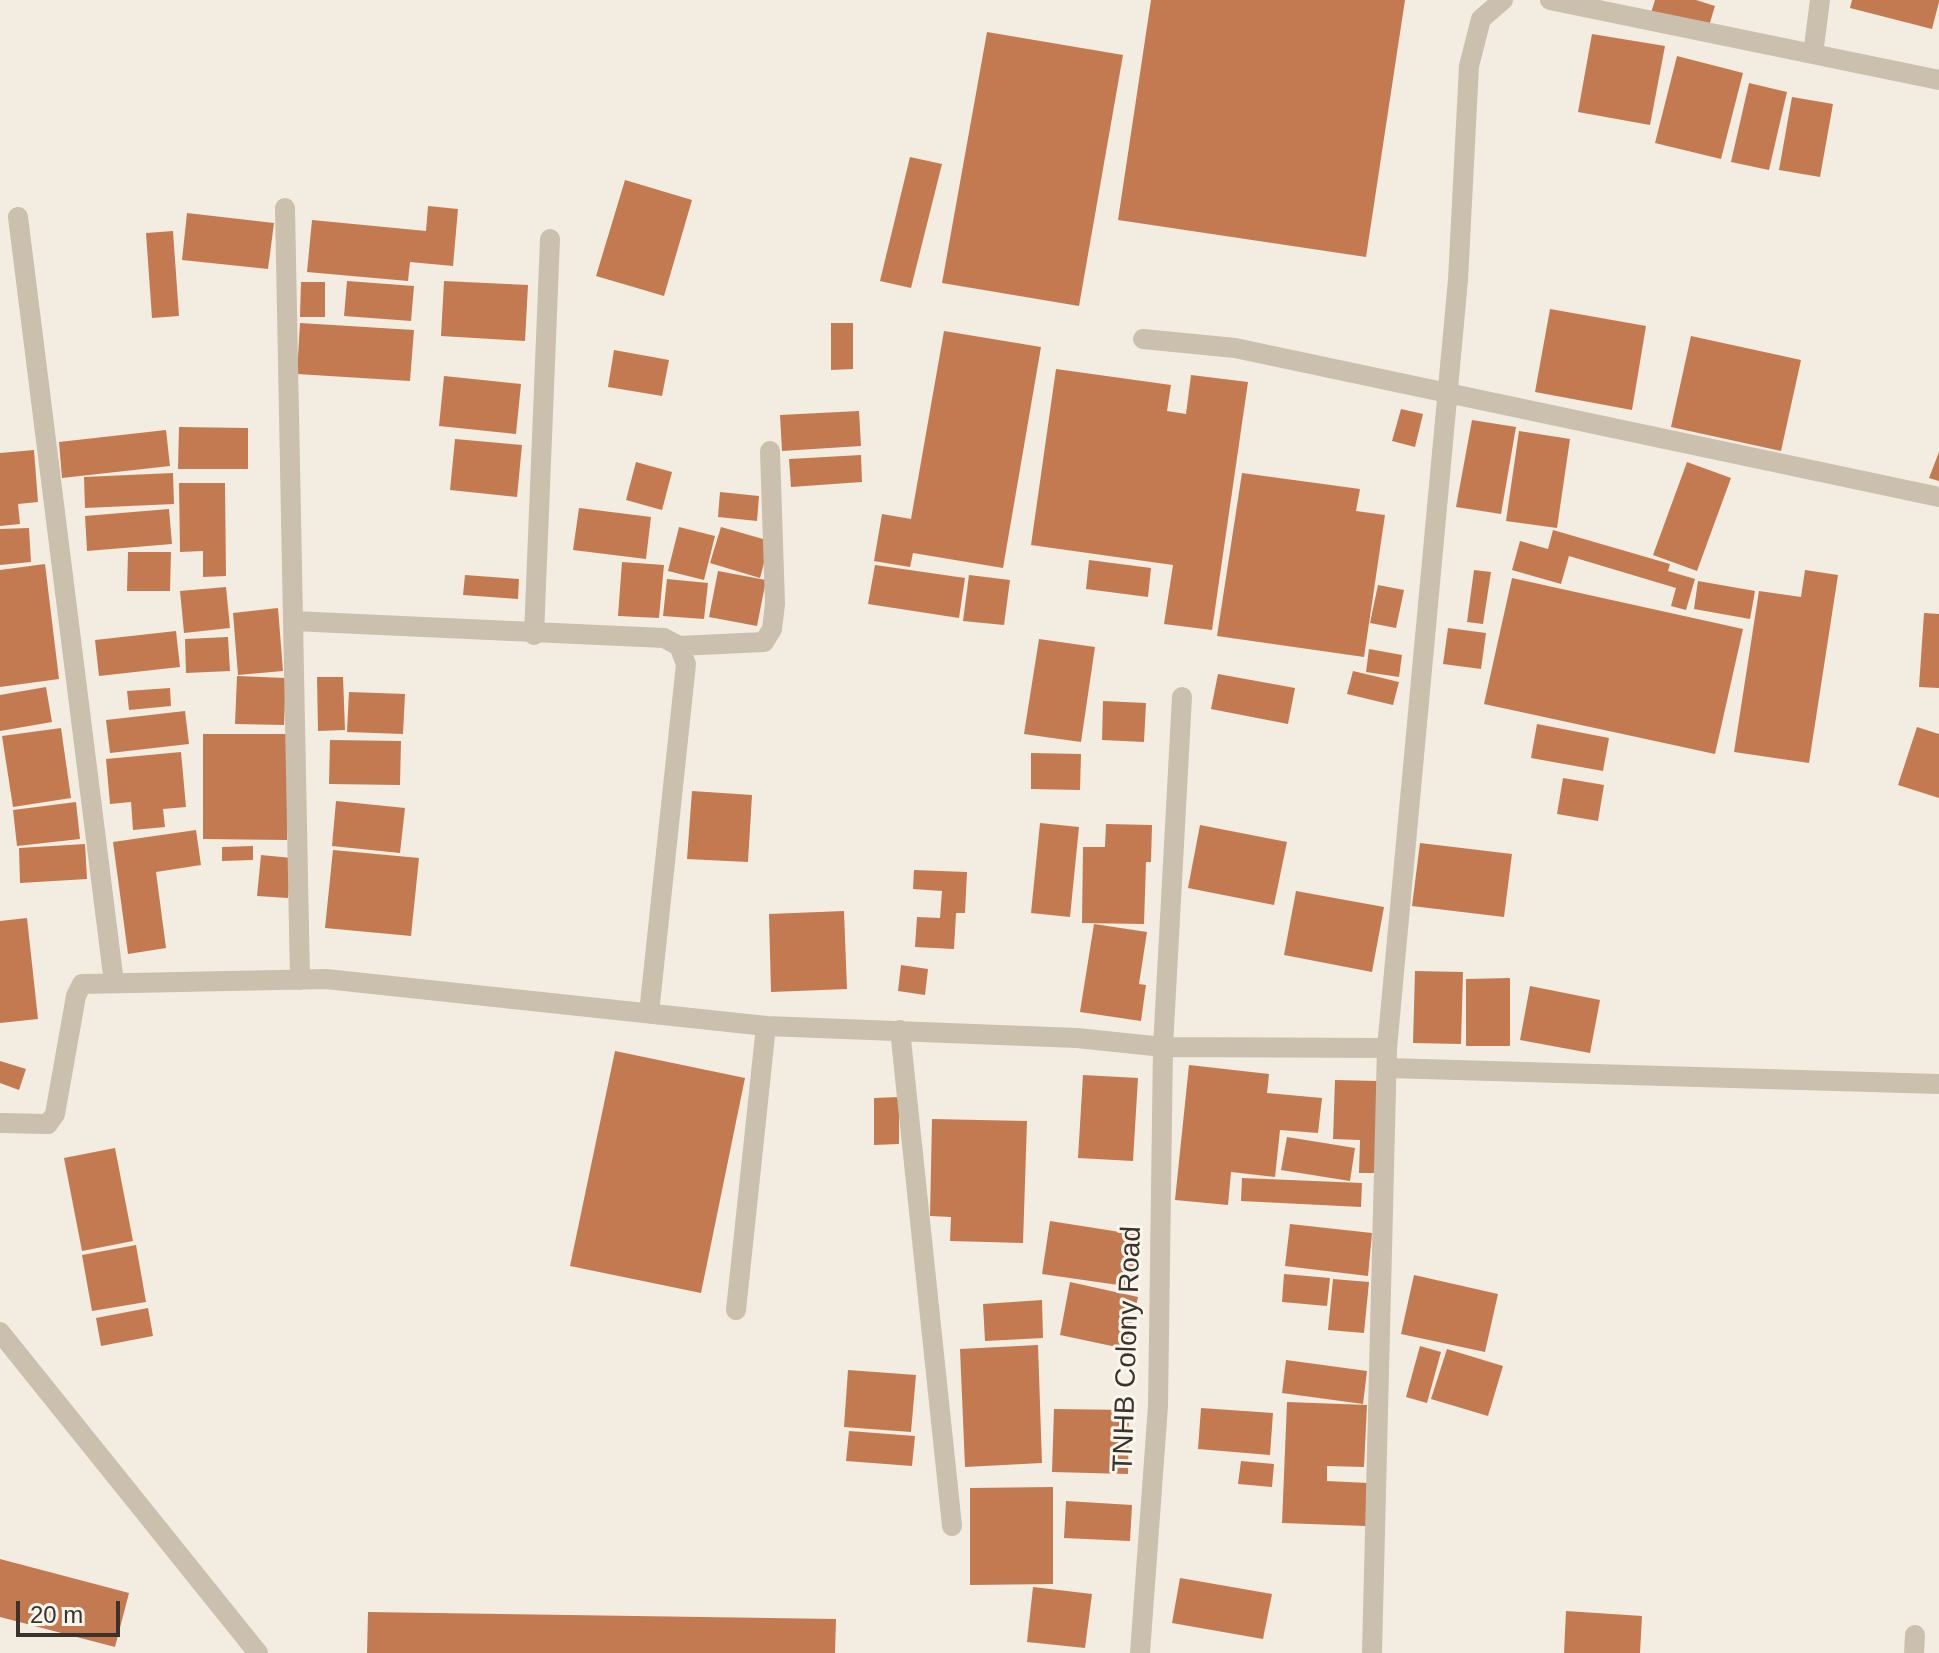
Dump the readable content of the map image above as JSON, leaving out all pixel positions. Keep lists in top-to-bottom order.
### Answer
{
  "streets": {
    "street": ["TNHB Colony Road"]
  },
  "scale_bar": "20 m"
}
